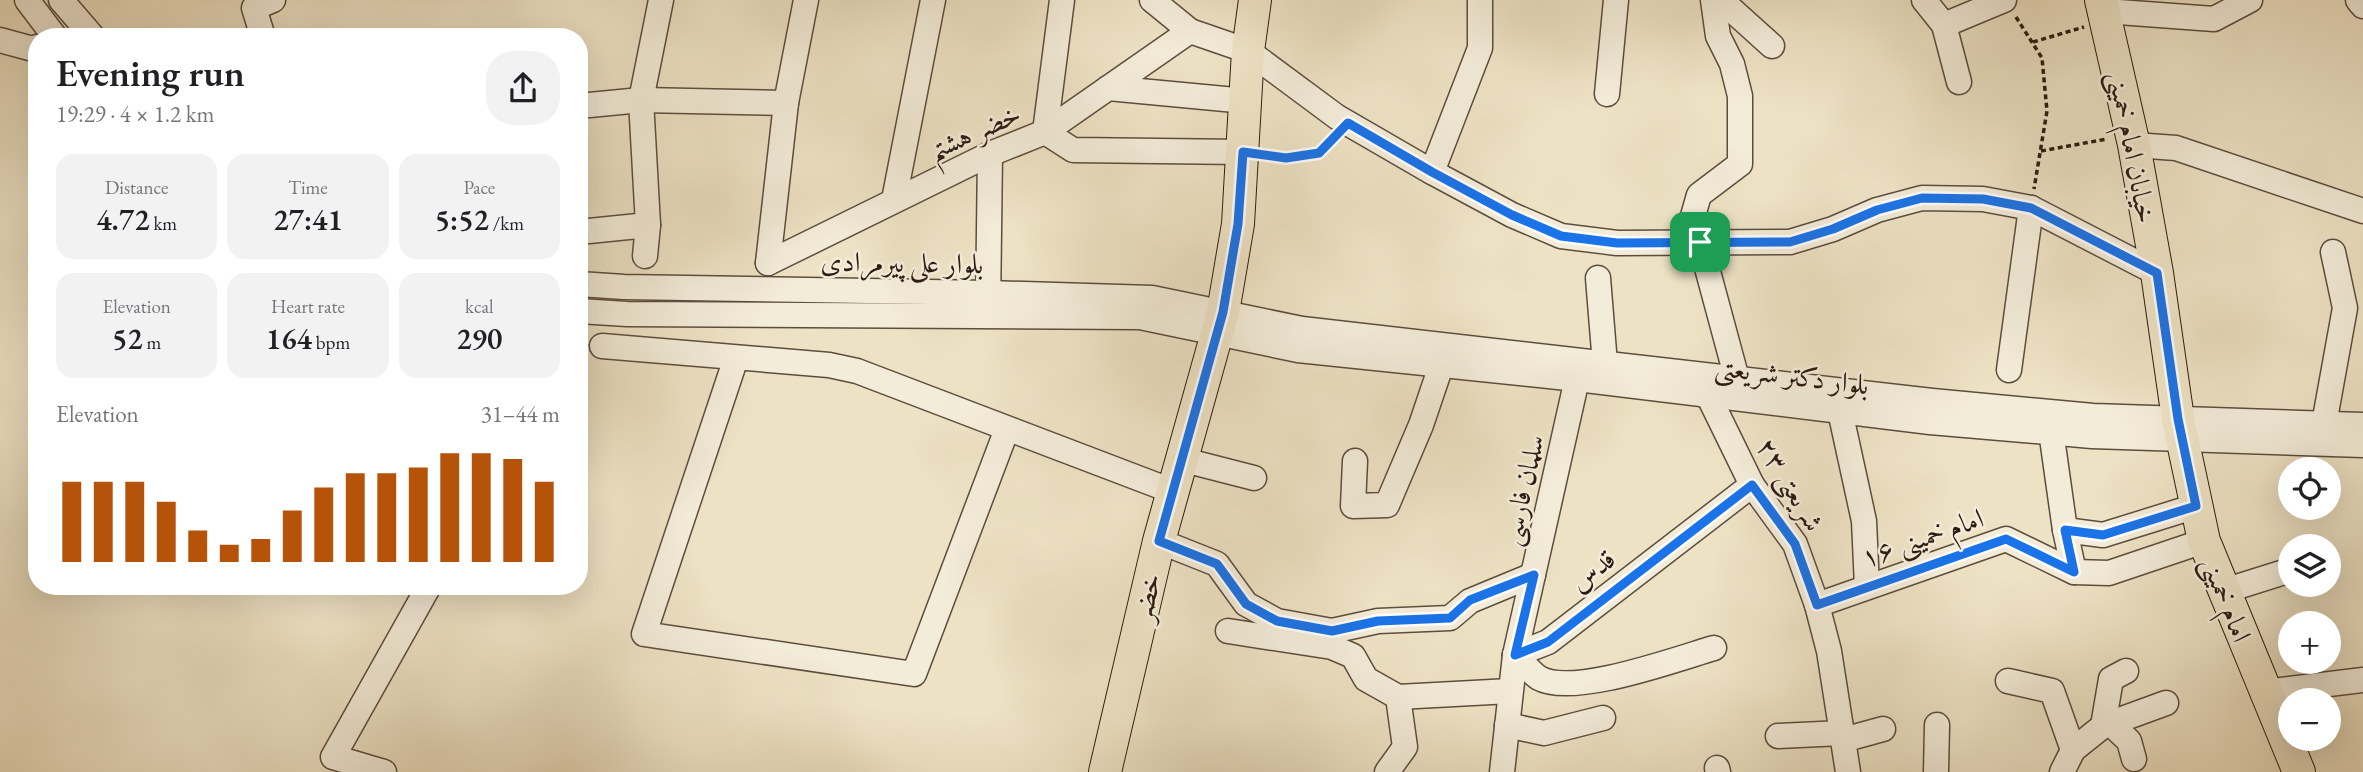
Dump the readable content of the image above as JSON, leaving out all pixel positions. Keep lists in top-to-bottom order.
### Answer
{
  "streets": {
    "main road": ["خیابان امام خمینی", "خضر", "امام خمینی"],
    "street": [
      "خضر هشتم",
      "بلوار علی پیرمرادی",
      "بلوار دکتر شریعتی",
      "شریعتی ۲۳",
      "سلمان فارسی",
      "امام خمینی ۱۶",
      "قدس"
    ]
  },
  "crossings": [
    ["خیابان امام خمینی", "بلوار دکتر شریعتی"],
    ["خیابان امام خمینی", "امام خمینی"],
    ["بلوار علی پیرمرادی", "بلوار دکتر شریعتی"],
    ["بلوار علی پیرمرادی", "خضر"],
    ["بلوار دکتر شریعتی", "شریعتی ۲۳"],
    ["بلوار دکتر شریعتی", "سلمان فارسی"],
    ["بلوار دکتر شریعتی", "خضر"],
    ["بلوار دکتر شریعتی", "امام خمینی"],
    ["شریعتی ۲۳", "امام خمینی ۱۶"],
    ["شریعتی ۲۳", "قدس"],
    ["سلمان فارسی", "قدس"],
    ["امام خمینی ۱۶", "امام خمینی"]
  ],
  "page": {
    "heading": ["Evening run", "19:29 · 4 × 1.2 km"],
    "stats": [
      ["Distance", "4.72 km"],
      ["Time", "27:41"],
      ["Pace", "5:52 /km"],
      ["Elevation", "52 m"],
      ["Heart rate", "164 bpm"],
      ["kcal", "290"]
    ],
    "chart": ["Elevation", "31–44 m"],
    "map_buttons": ["+", "−"]
  }
}
